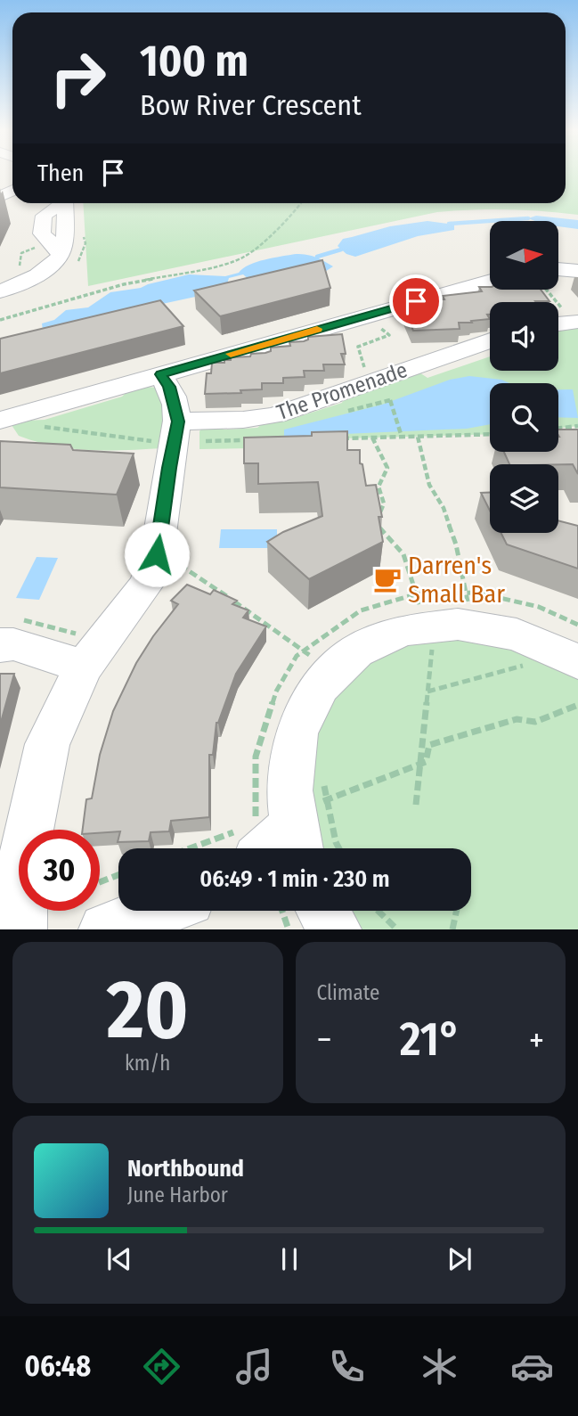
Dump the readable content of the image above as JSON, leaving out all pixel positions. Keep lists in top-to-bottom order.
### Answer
{
  "streets": {
    "street": ["The Promenade"]
  },
  "places": {
    "cafe": ["Darren's Small Bar"]
  },
  "north": "right",
  "page": {
    "turn": ["100 m", "Bow River Crescent"],
    "then": "Then",
    "limit": "30",
    "trip": "06:49 · 1 min · 230 m",
    "tile": [
      ["20", "km/h"],
      "Climate"
    ],
    "heat": ["−", "21°", "+"],
    "song": ["Northbound", "June Harbor"],
    "tabs": "06:48"
  }
}
